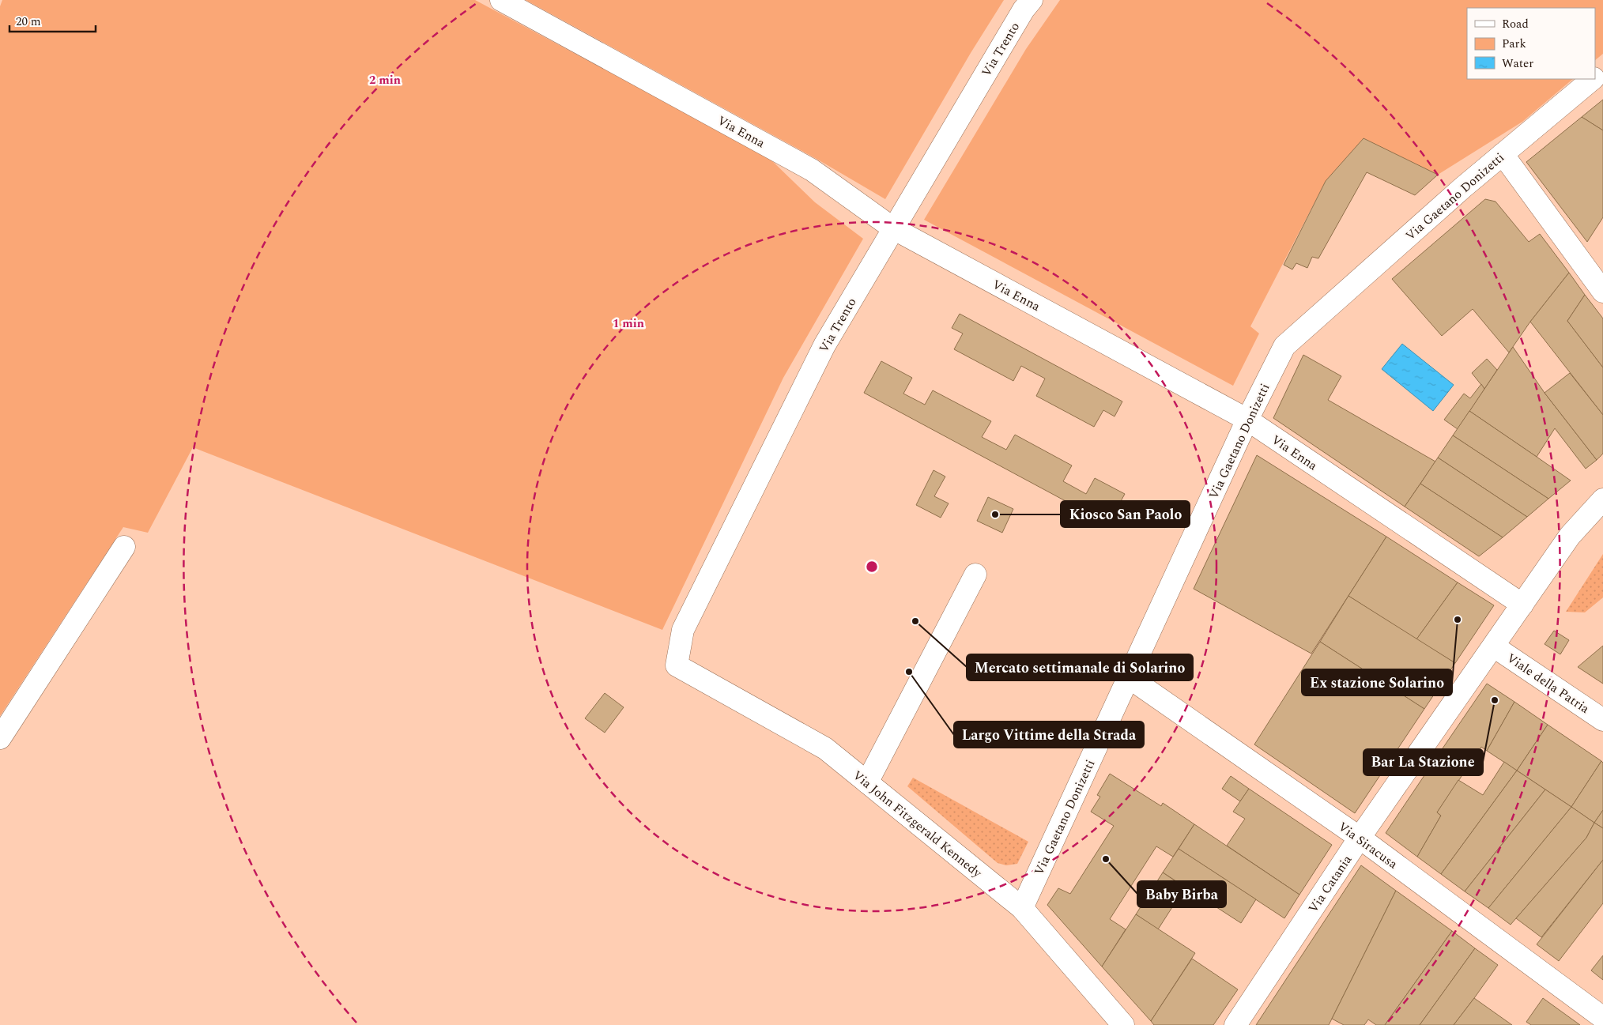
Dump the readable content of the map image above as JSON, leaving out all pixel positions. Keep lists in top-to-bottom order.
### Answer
{
  "streets": {
    "street": [
      "Via Trento",
      "Via Enna",
      "Via Gaetano Donizetti",
      "Viale della Patria",
      "Via John Fitzgerald Kennedy",
      "Via Siracusa",
      "Via Catania"
    ]
  },
  "crossings": [
    ["Via Trento", "Via Enna"],
    ["Via Trento", "Via John Fitzgerald Kennedy"],
    ["Via Enna", "Via Gaetano Donizetti"],
    ["Via Enna", "Via Catania"],
    ["Via Gaetano Donizetti", "Via John Fitzgerald Kennedy"],
    ["Via Gaetano Donizetti", "Via Siracusa"],
    ["Viale della Patria", "Via Catania"],
    ["Via Siracusa", "Via Catania"]
  ],
  "places": [
    "Kiosco San Paolo",
    "Ex stazione Solarino",
    "Mercato settimanale di Solarino",
    "Largo Vittime della Strada",
    "Bar La Stazione",
    "Baby Birba"
  ],
  "legend": ["Road", "Park", "Water"],
  "scale_bar": "20 m",
  "rings": ["2 min", "1 min"]
}
